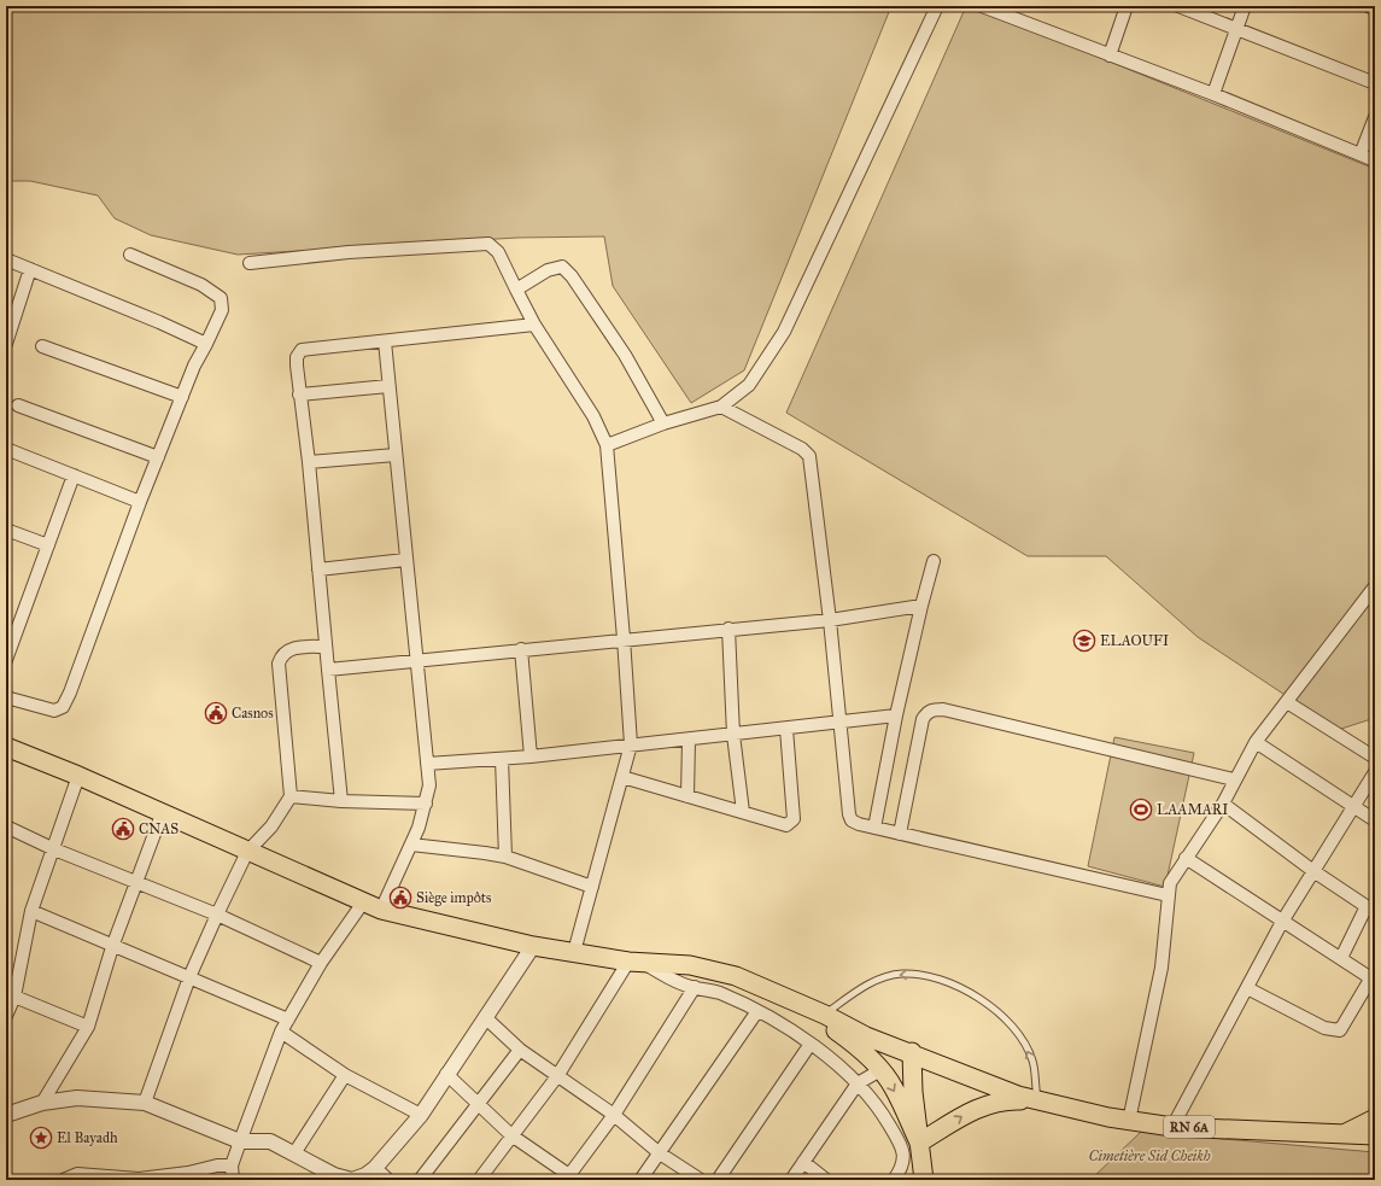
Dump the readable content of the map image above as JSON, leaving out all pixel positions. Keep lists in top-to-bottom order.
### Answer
{
  "streets": {
    "main road": ["RN 6A"]
  },
  "parks": ["Cimetière Sid Cheikh"],
  "places": {
    "school or university": ["ELAOUFI"],
    "public building": ["Casnos", "CNAS", "Siège impôts"],
    "sports": ["LAAMARI"],
    "place": ["El Bayadh"]
  }
}
